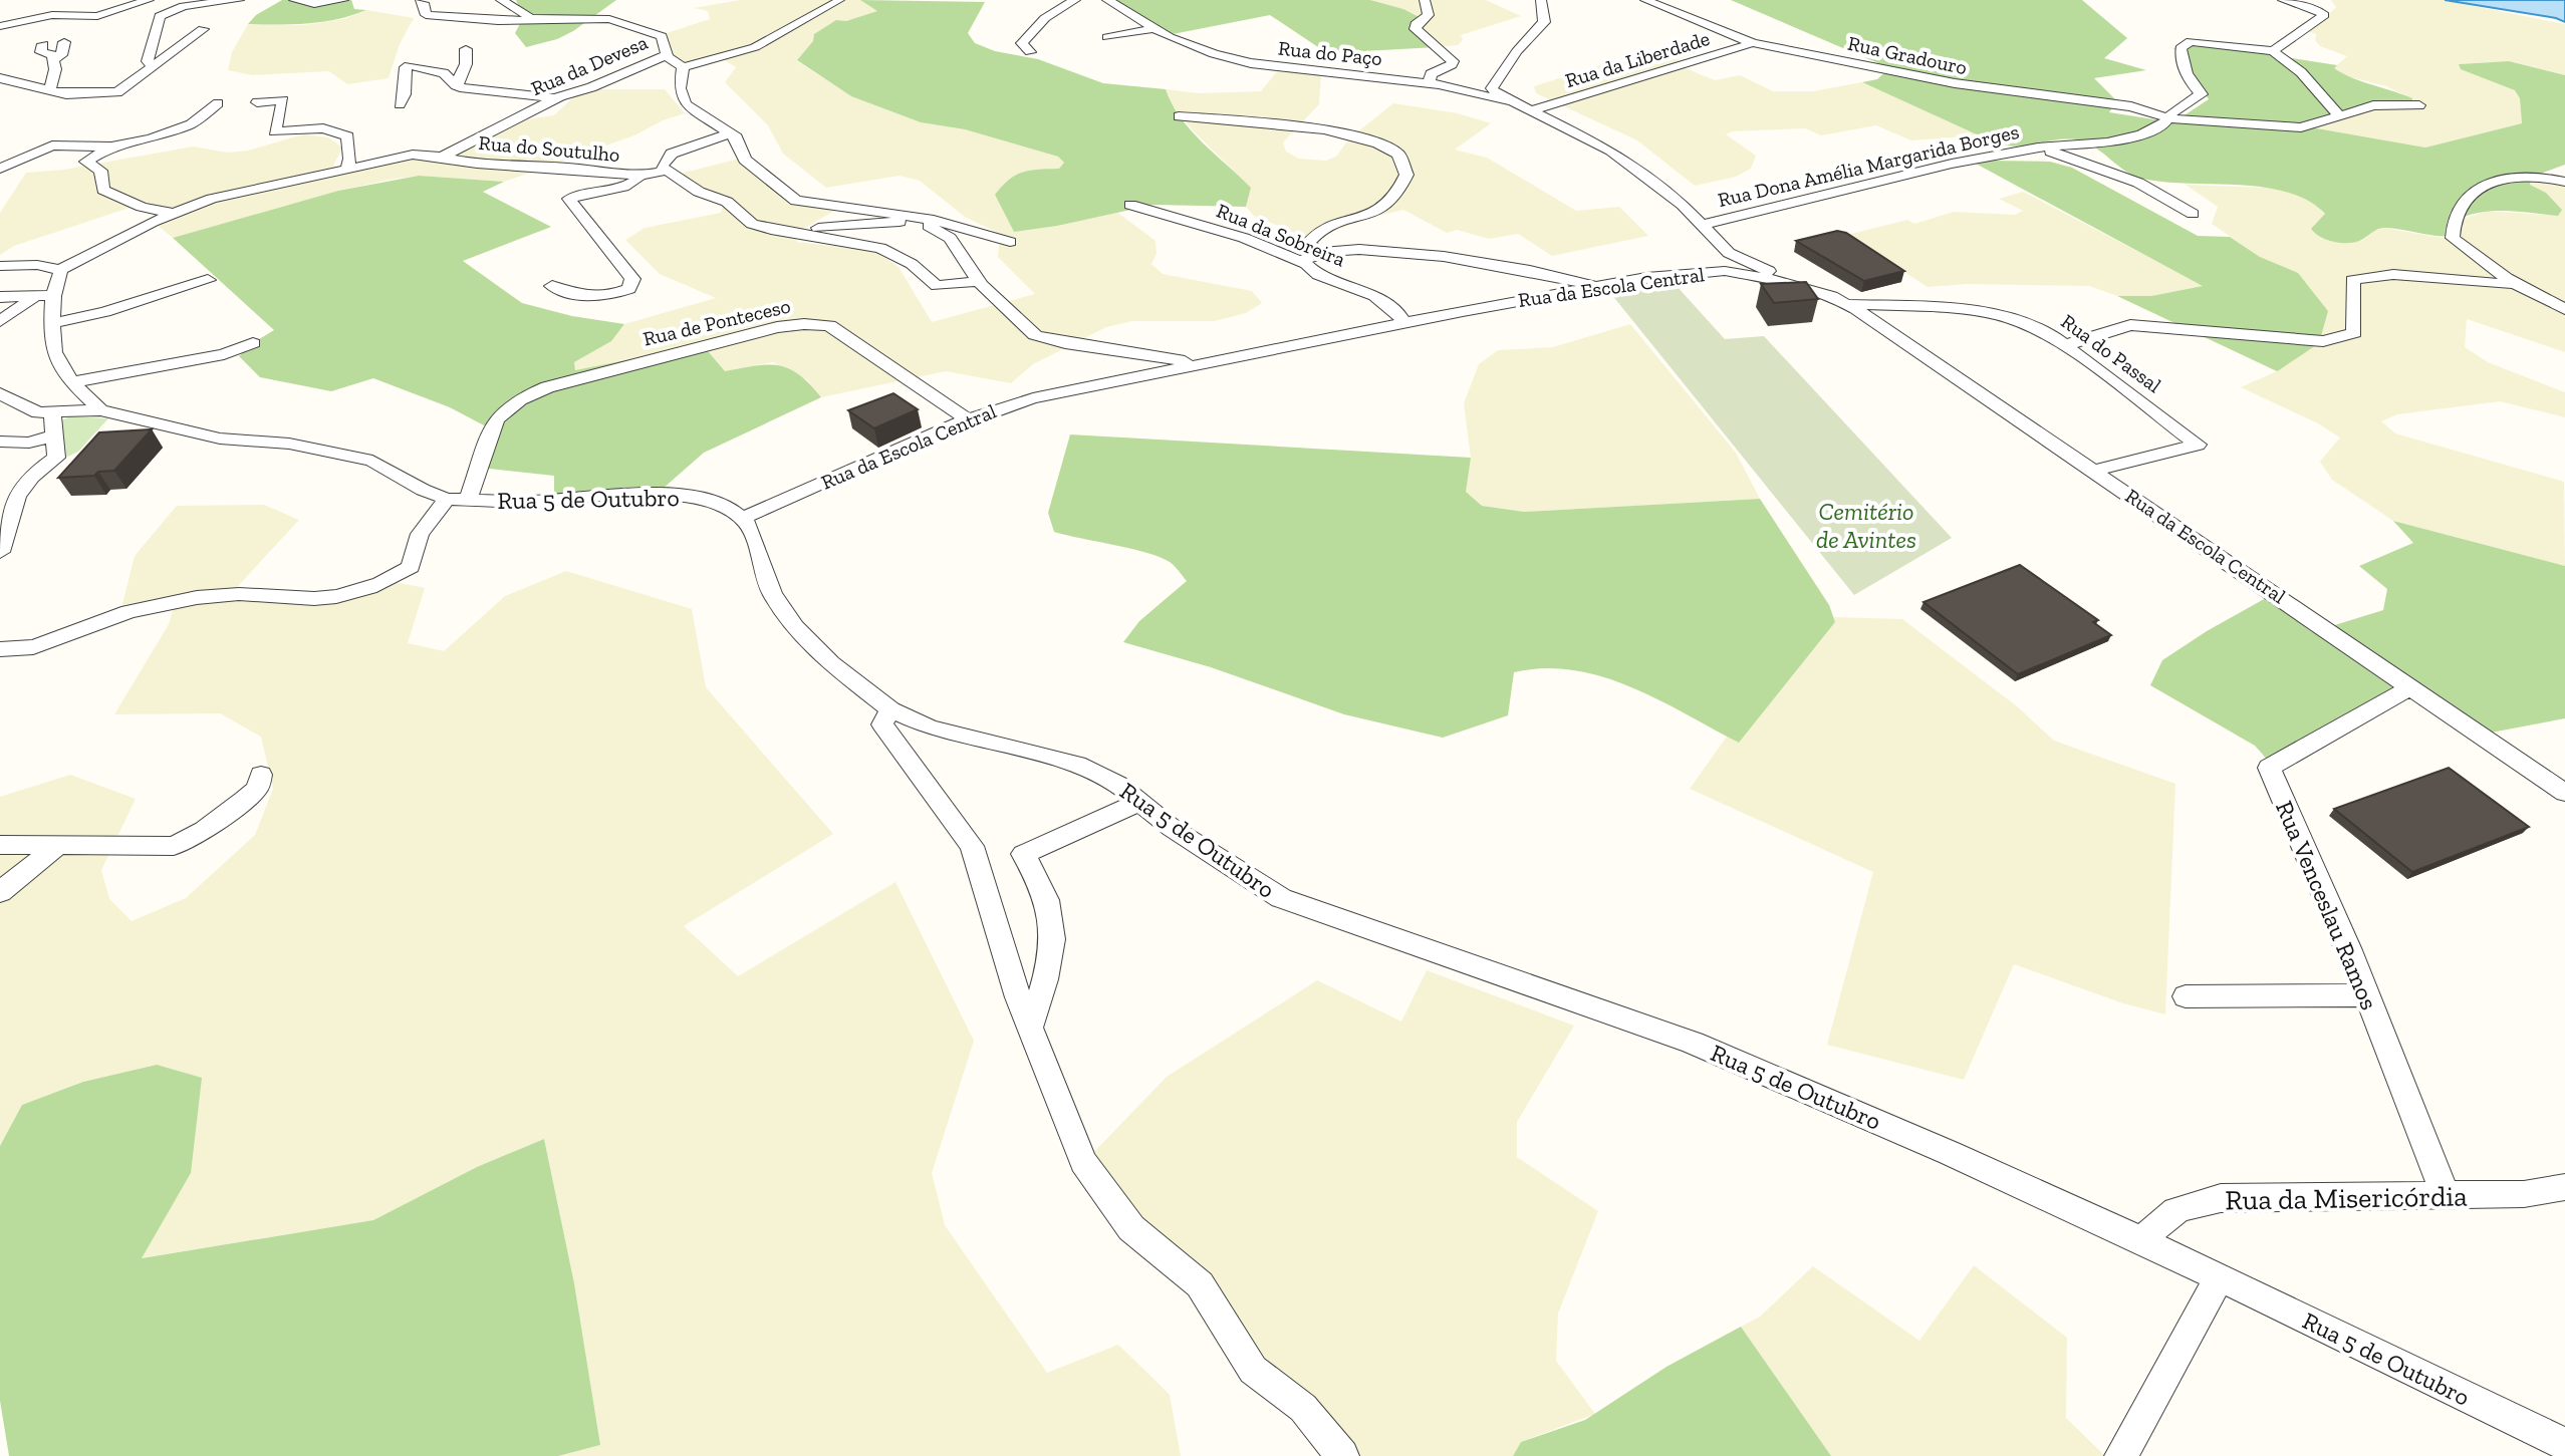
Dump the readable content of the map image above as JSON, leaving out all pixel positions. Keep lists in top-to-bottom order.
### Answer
{
  "streets": {
    "street": [
      "Rua do Paço",
      "Rua Gradouro",
      "Rua da Liberdade",
      "Rua da Devesa",
      "Rua do Soutulho",
      "Rua Dona Amélia Margarida Borges",
      "Rua da Sobreira",
      "Rua da Escola Central",
      "Rua de Ponteceso",
      "Rua do Passal",
      "Rua 5 de Outubro",
      "Rua Venceslau Ramos",
      "Rua da Misericórdia"
    ]
  },
  "crossings": [
    ["Rua do Paço", "Rua da Liberdade"],
    ["Rua do Paço", "Rua Dona Amélia Margarida Borges"],
    ["Rua Gradouro", "Rua da Liberdade"],
    ["Rua Gradouro", "Rua Dona Amélia Margarida Borges"],
    ["Rua da Devesa", "Rua do Soutulho"],
    ["Rua da Sobreira", "Rua da Escola Central"],
    ["Rua da Escola Central", "Rua de Ponteceso"],
    ["Rua da Escola Central", "Rua do Passal"],
    ["Rua da Escola Central", "Rua 5 de Outubro"],
    ["Rua da Escola Central", "Rua Venceslau Ramos"],
    ["Rua de Ponteceso", "Rua 5 de Outubro"],
    ["Rua 5 de Outubro", "Rua da Misericórdia"],
    ["Rua Venceslau Ramos", "Rua da Misericórdia"]
  ],
  "parks": ["Cemitério de Avintes"]
}
